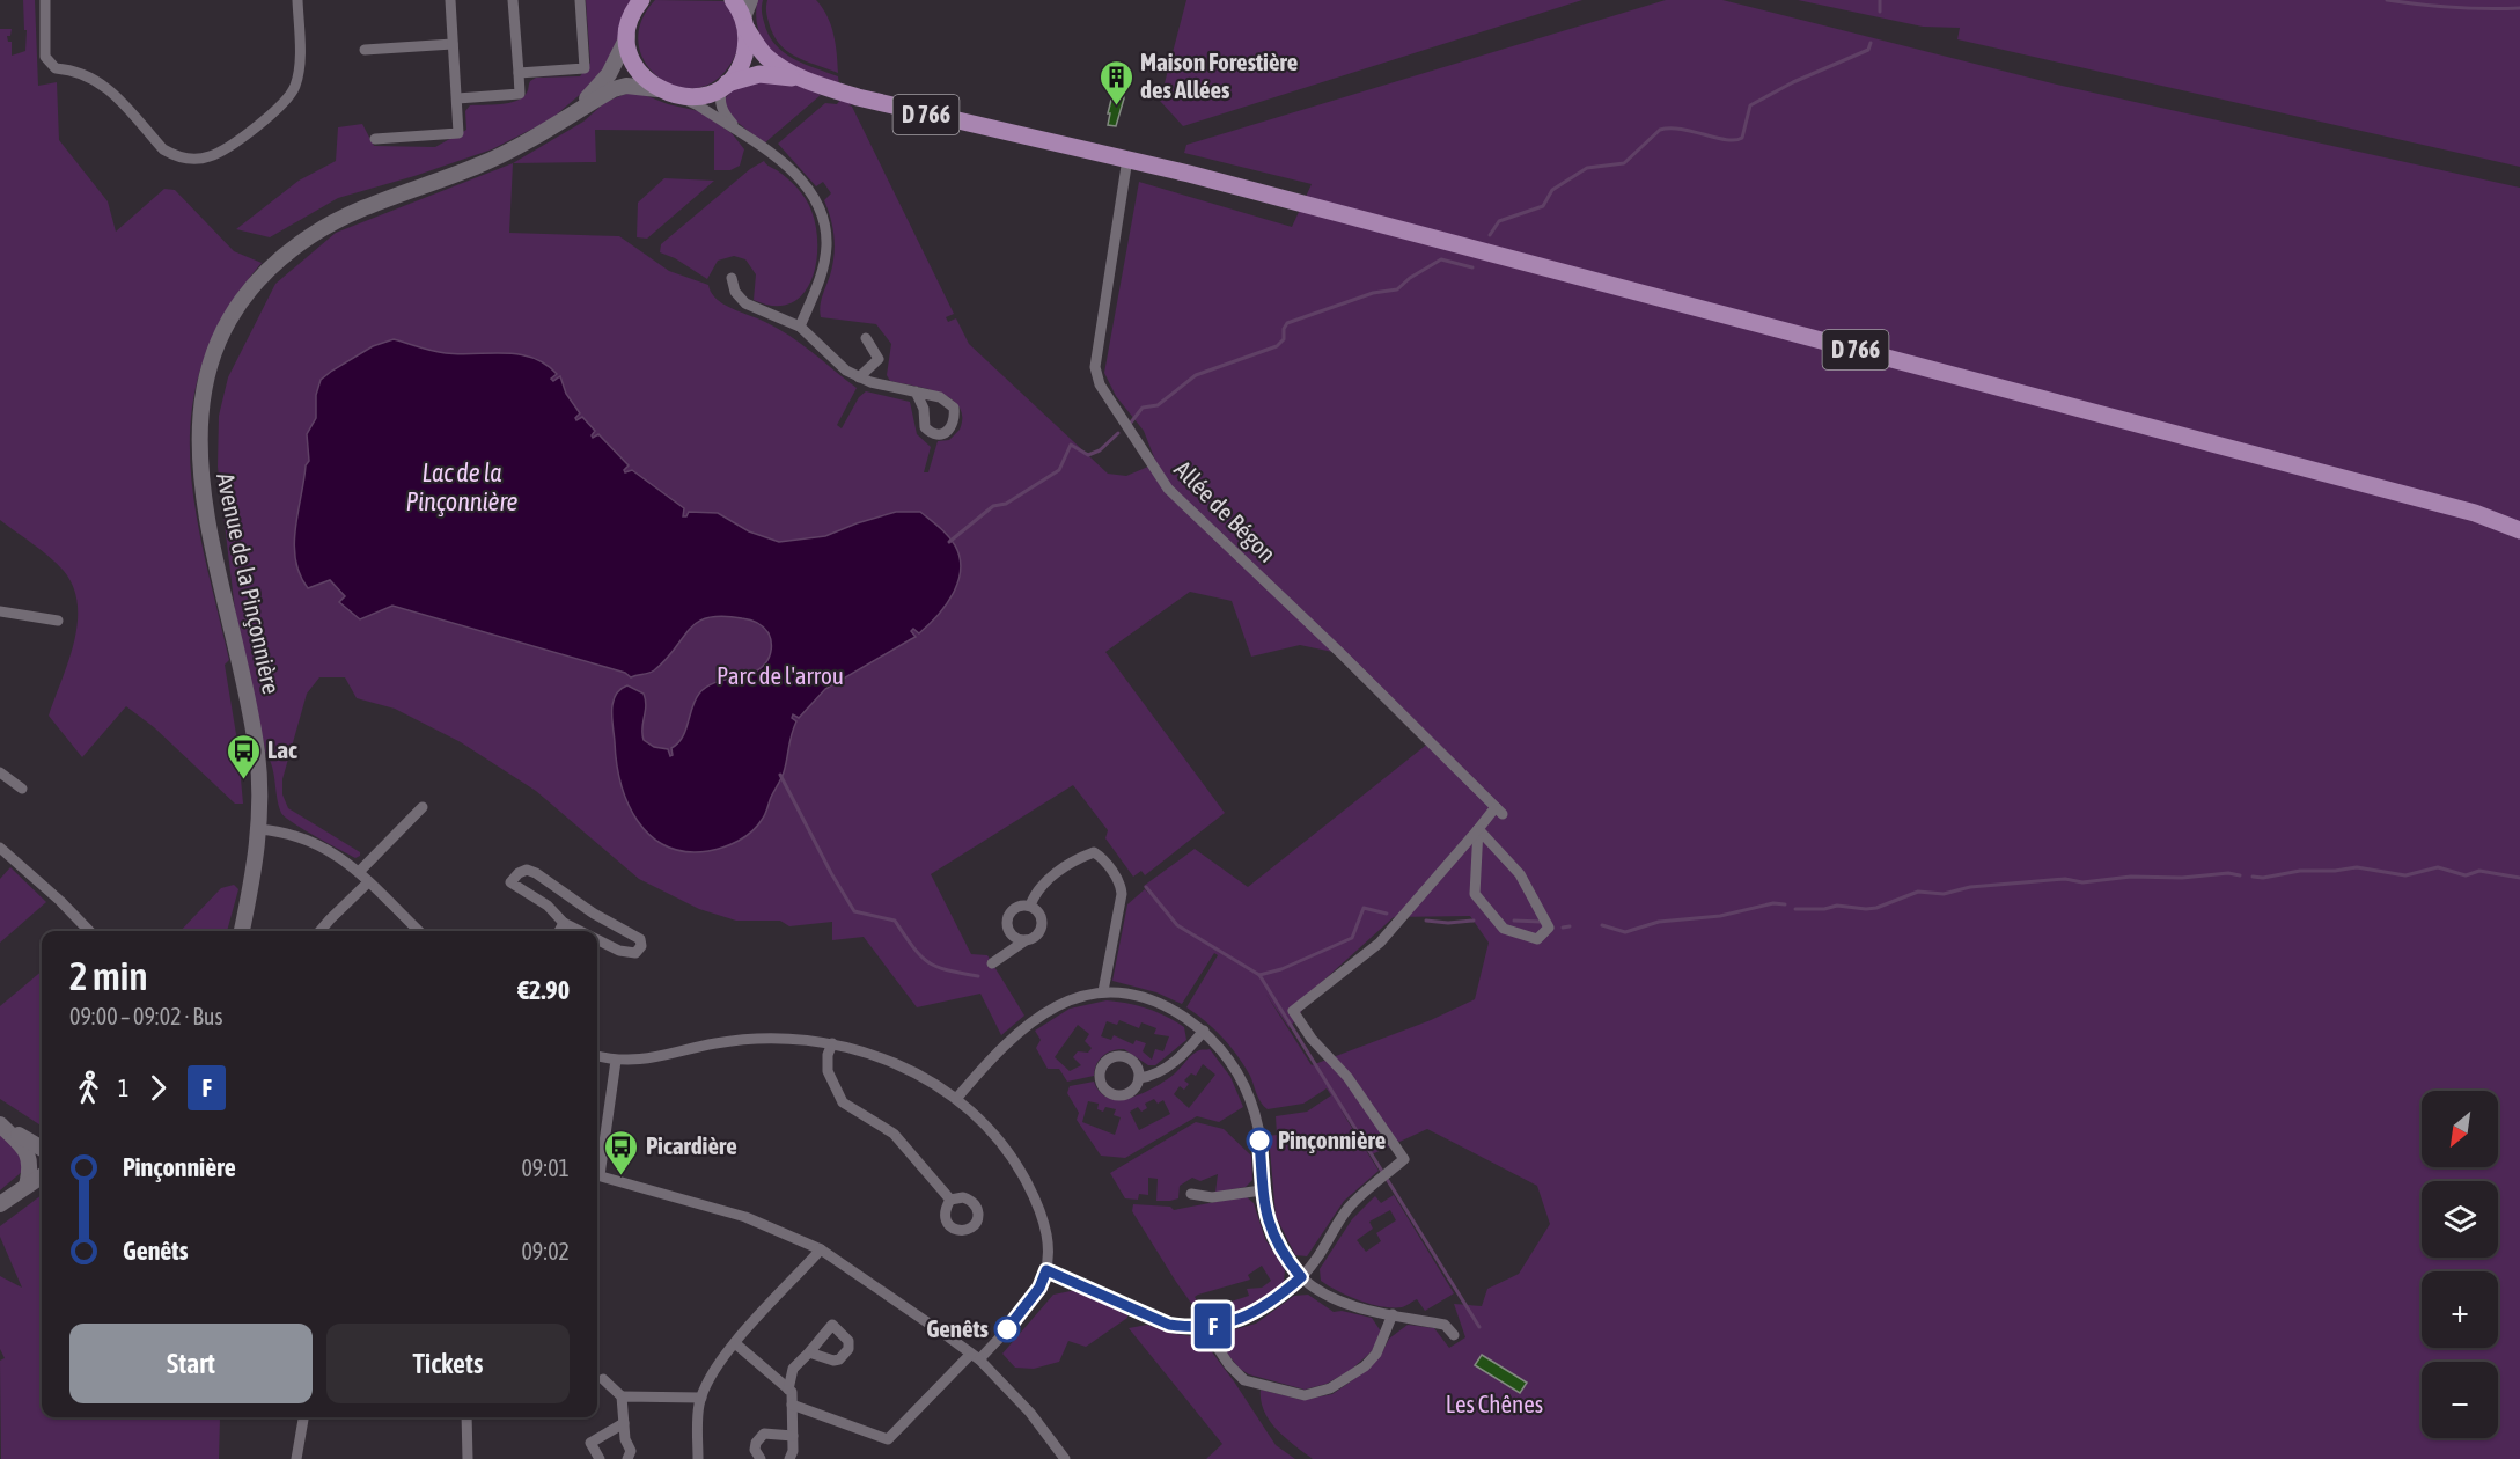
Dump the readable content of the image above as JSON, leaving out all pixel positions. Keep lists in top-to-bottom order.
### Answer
{
  "streets": {
    "main road": ["D 766", "Avenue de la Pinçonnière"],
    "street": ["Allée de Bégon"]
  },
  "crossings": [
    ["D 766", "Allée de Bégon"]
  ],
  "water": ["Lac de la Pinçonnière"],
  "parks": ["Parc de l'arrou", "Les Chênes"],
  "places": {
    "building": ["Maison Forestière des Allées"],
    "bus stop": ["Lac", "Picardière"],
    "other": ["Pinçonnière", "Genêts"]
  },
  "lines": ["bus line F"],
  "north": "bottom left",
  "page": {
    "on_map": "F",
    "heading": ["2 min", "09:00 – 09:02 · Bus", "€2.90"],
    "legs": ["1", "F"],
    "map_buttons": ["+", "−"],
    "list": [
      {
        "name": "Pinçonnière",
        "value": "09:01"
      },
      {
        "name": "Genêts",
        "value": "09:02"
      }
    ],
    "buttons": ["Start", "Tickets"]
  }
}
